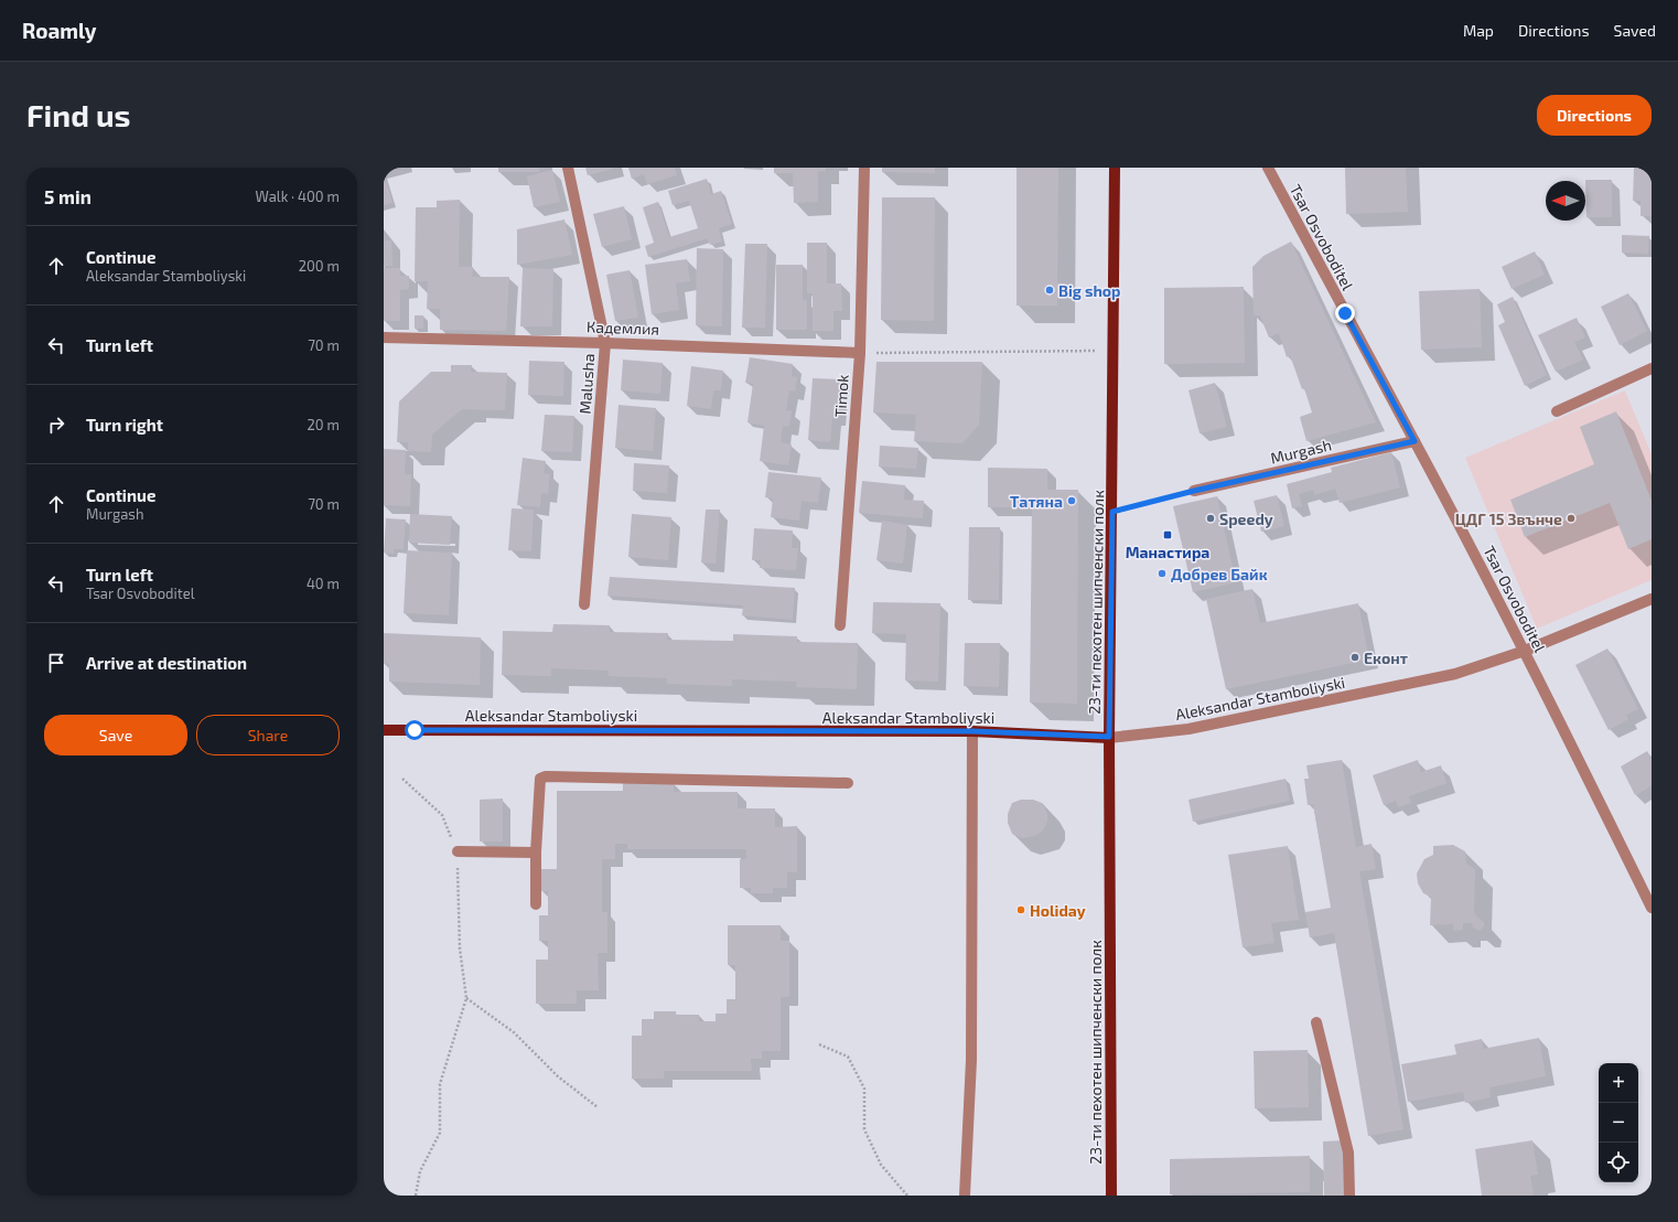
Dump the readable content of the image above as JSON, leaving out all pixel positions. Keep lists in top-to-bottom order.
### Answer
{
  "streets": {
    "main road": ["23-ти пехотен шипченски полк", "Aleksandar Stamboliyski"],
    "street": [
      "Tsar Osvoboditel",
      "Кадемлия",
      "Malusha",
      "Timok",
      "Murgash"
    ]
  },
  "crossings": [
    ["Tsar Osvoboditel", "Murgash"],
    ["Tsar Osvoboditel", "Aleksandar Stamboliyski"],
    ["Кадемлия", "Malusha"],
    ["Кадемлия", "Timok"],
    ["23-ти пехотен шипченски полк", "Aleksandar Stamboliyski"]
  ],
  "places": {
    "other": [
      "Big shop",
      "Татяна",
      "Speedy",
      "ЦДГ 15 Звънче",
      "Добрев Байк",
      "Еконт",
      "Holiday"
    ],
    "transit": ["Манастира"]
  },
  "north": "left",
  "page": {
    "header": "Roamly",
    "nav": ["Map", "Directions", "Saved"],
    "buttons": [
      "Directions",
      ["Save", "Share"]
    ],
    "title": "Find us",
    "heading": ["5 min", "Walk · 400 m"],
    "list": [
      ["Continue", "Aleksandar Stamboliyski", "200 m"],
      ["Turn left", "70 m"],
      ["Turn right", "20 m"],
      ["Continue", "Murgash", "70 m"],
      ["Turn left", "Tsar Osvoboditel", "40 m"],
      "Arrive at destination"
    ],
    "map_buttons": ["+", "−"]
  }
}
